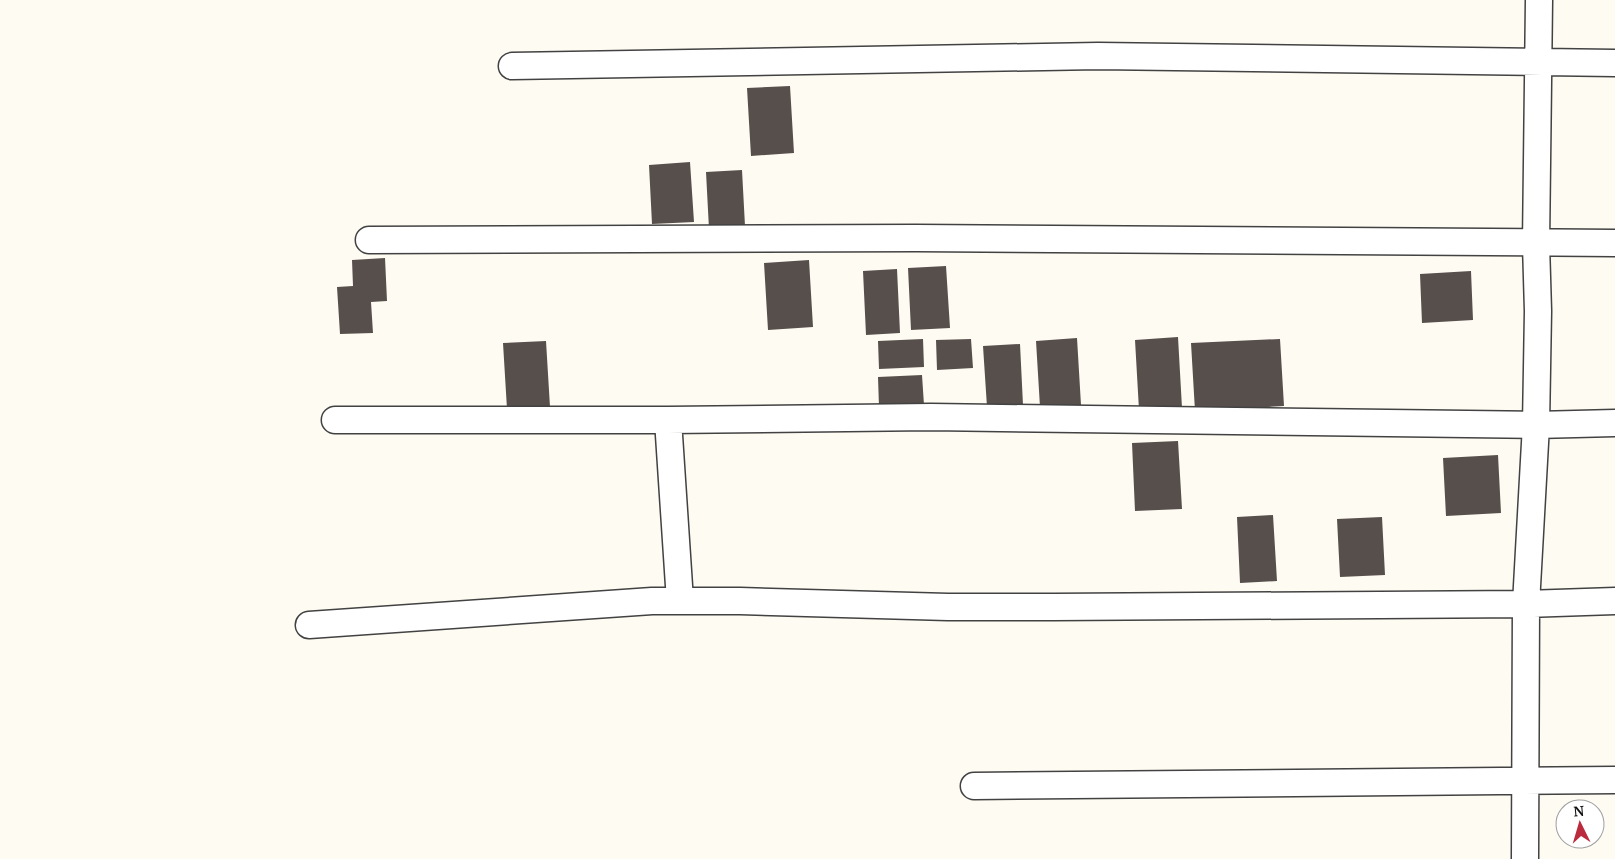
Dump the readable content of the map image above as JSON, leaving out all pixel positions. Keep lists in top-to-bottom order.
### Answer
{
  "north": "top"
}
